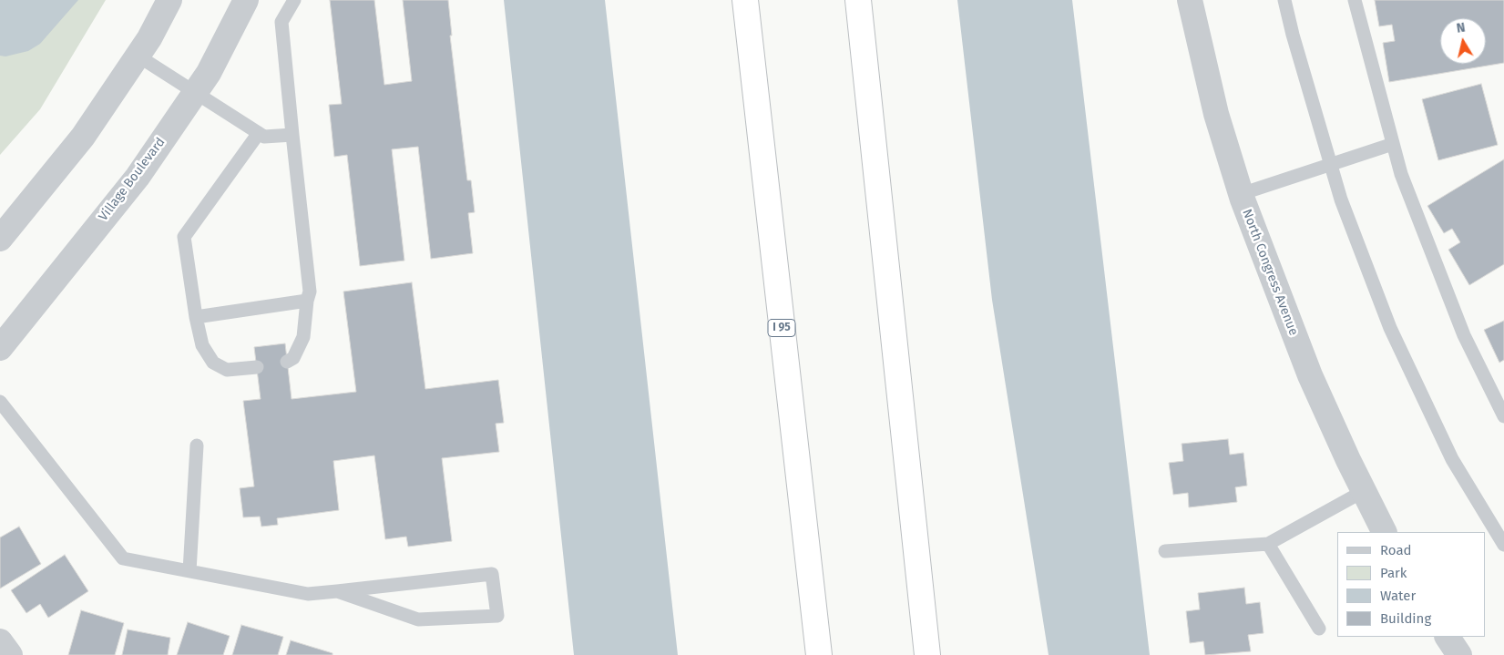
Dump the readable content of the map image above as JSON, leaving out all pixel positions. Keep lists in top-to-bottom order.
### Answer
{
  "streets": {
    "highway": ["I 95"],
    "street": ["Village Boulevard", "North Congress Avenue"]
  },
  "legend": [
    "Road",
    "Park",
    "Water",
    "Building"
  ],
  "north": "top"
}
